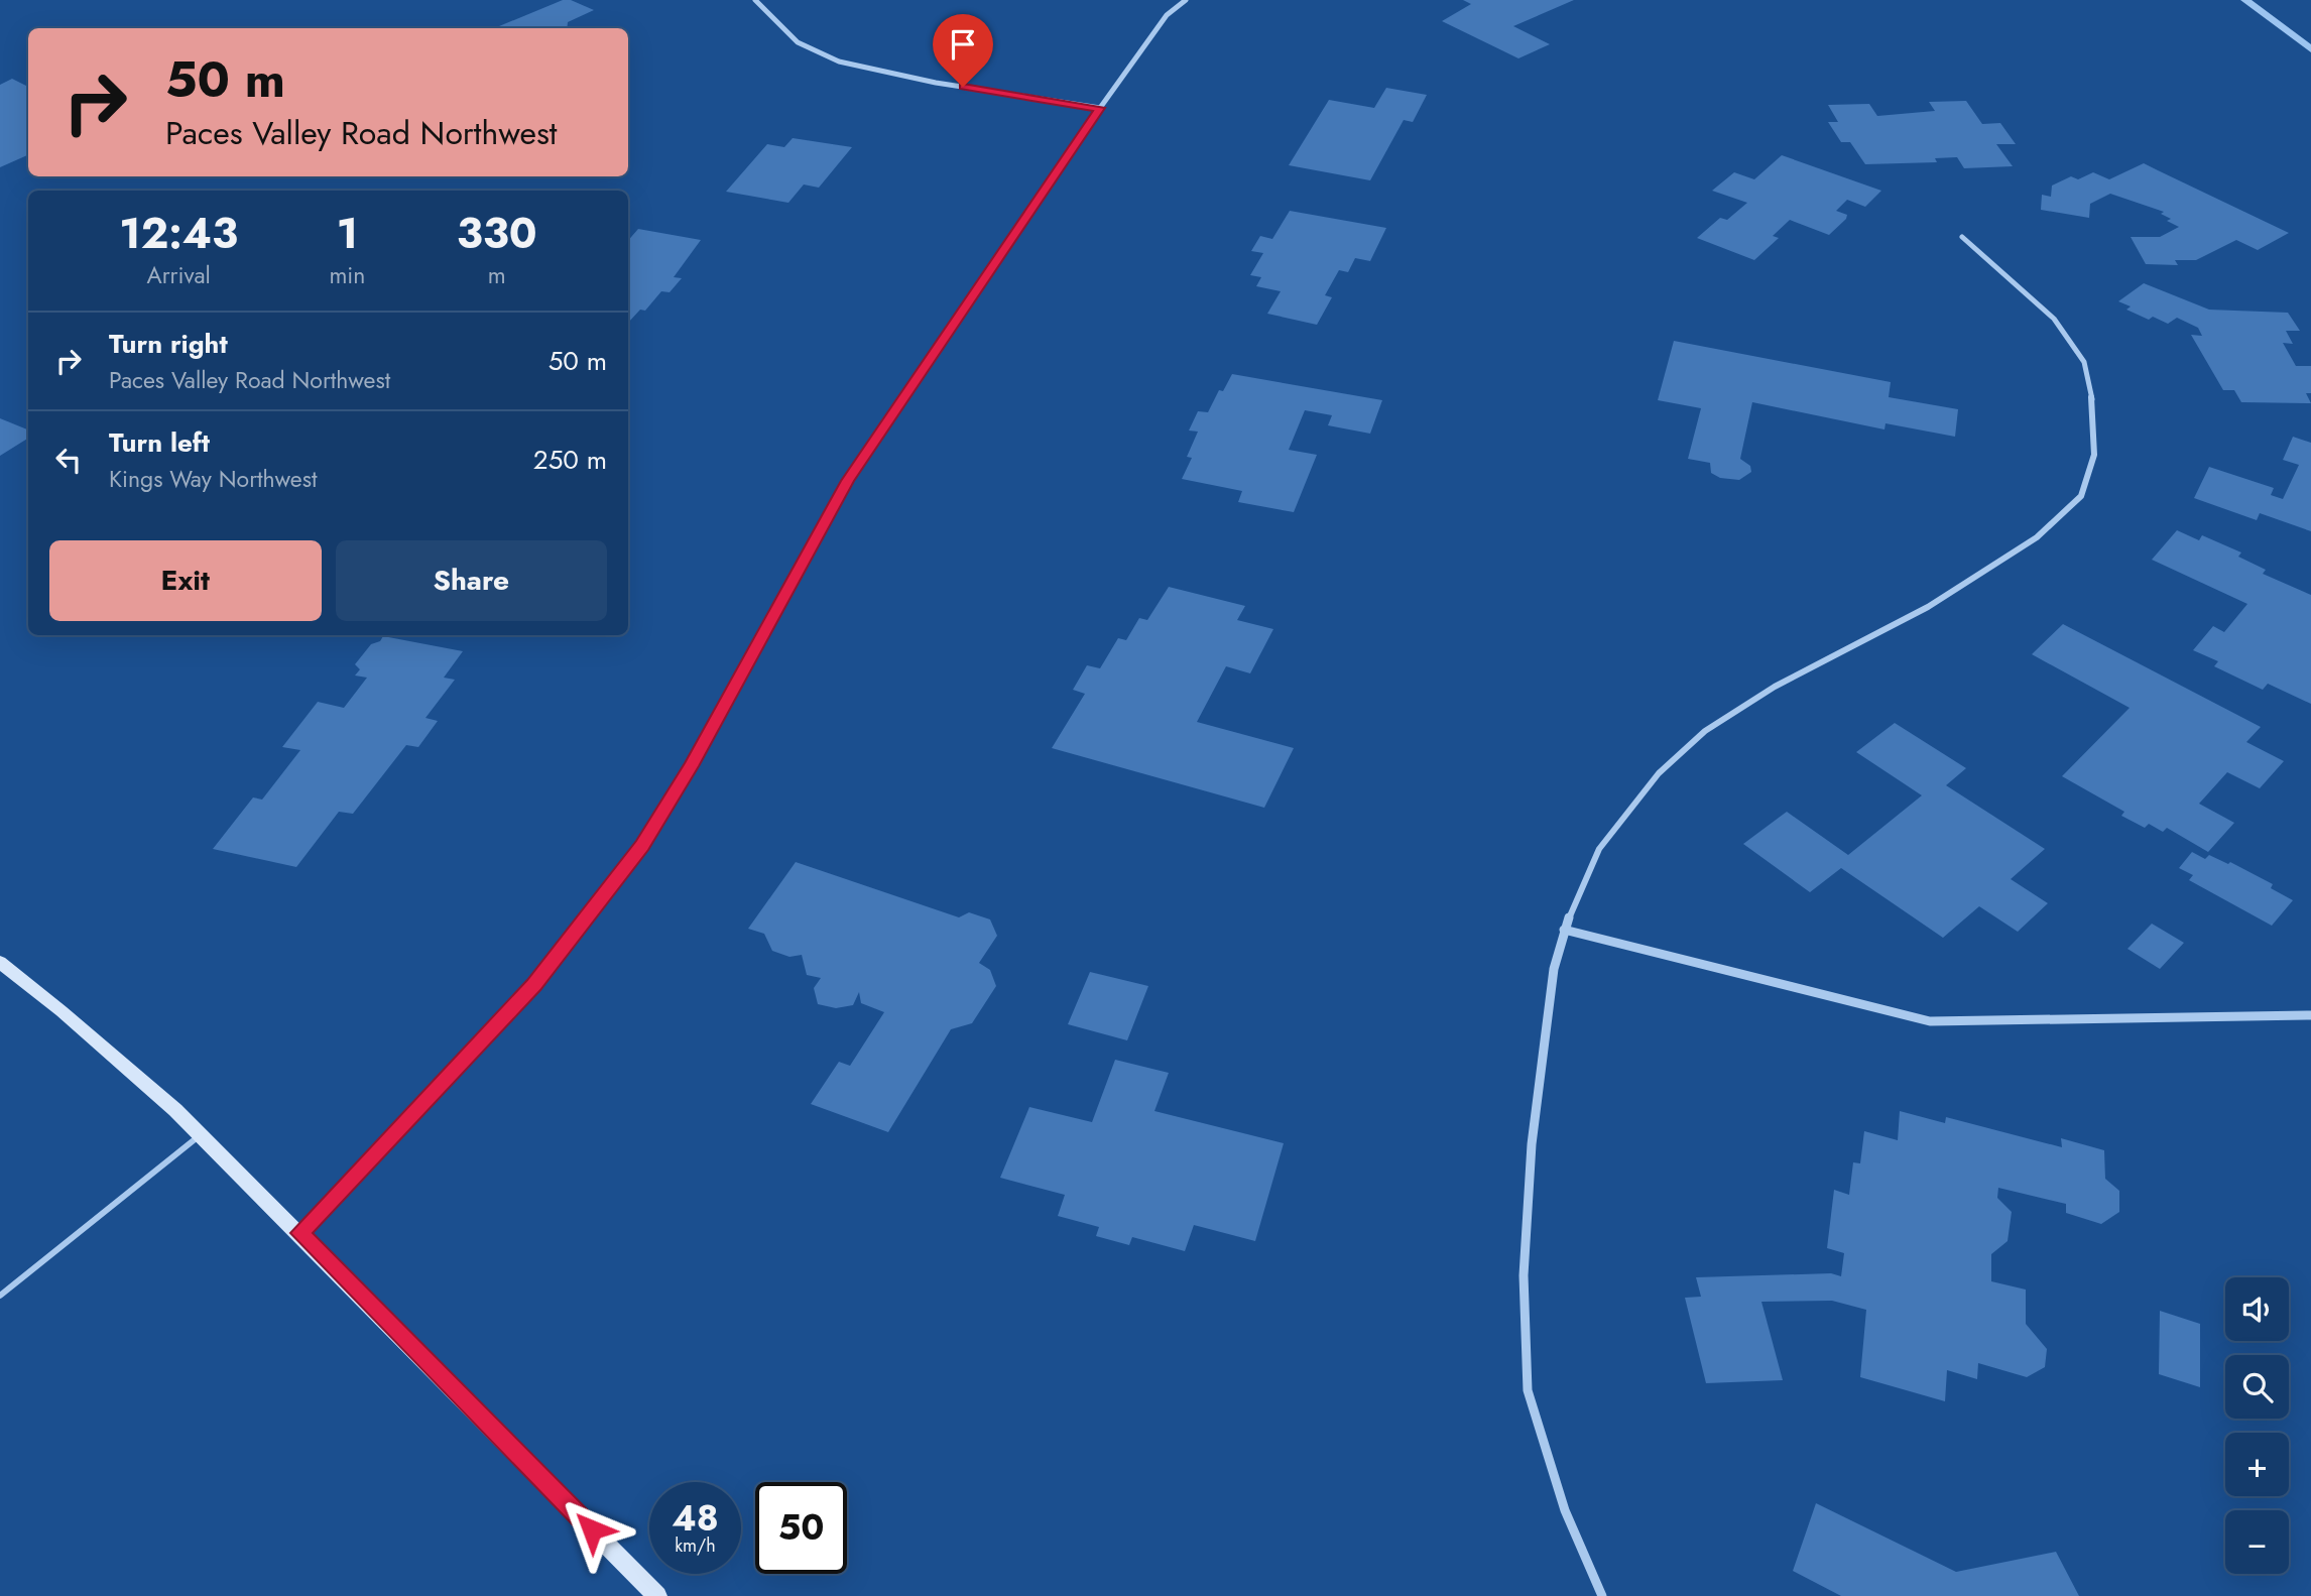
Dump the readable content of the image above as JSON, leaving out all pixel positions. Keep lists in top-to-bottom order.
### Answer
{
  "page": {
    "turn": ["50 m", "Paces Valley Road Northwest"],
    "eta": [
      "12:43",
      "Arrival",
      "1",
      "min",
      "330",
      "m"
    ],
    "list": [
      {
        "name": "Turn right",
        "note": "Paces Valley Road Northwest",
        "value": "50 m"
      },
      {
        "name": "Turn left",
        "note": "Kings Way Northwest",
        "value": "250 m"
      }
    ],
    "buttons": ["Exit", "Share"],
    "map_buttons": ["+", "−"],
    "speed": "48 km/h",
    "limit": "50"
  }
}
